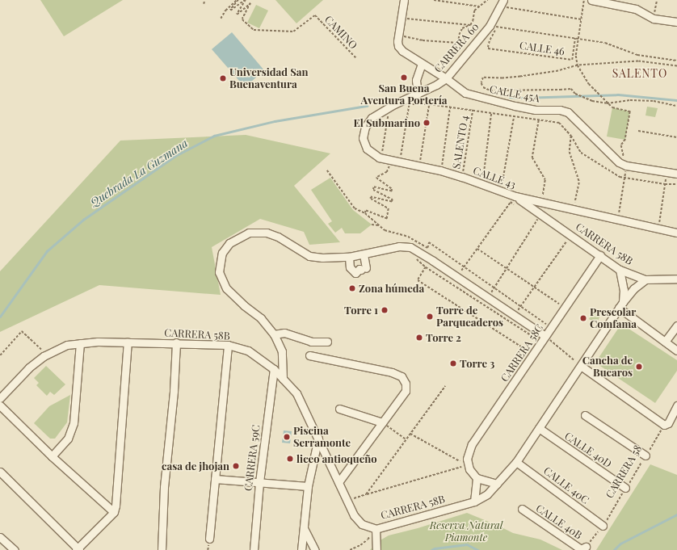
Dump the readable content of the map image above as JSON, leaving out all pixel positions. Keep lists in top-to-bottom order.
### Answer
{
  "streets": {
    "street": [
      "CARRERA 60",
      "CALLE 45A",
      "CALLE 43",
      "CARRERA 58B",
      "CARRERA 58C",
      "CALLE 40D",
      "CARRERA 59C",
      "CALLE 40C",
      "CALLE 40B"
    ],
    "path": [
      "CAMINO",
      "CALLE 46",
      "SALENTO 4",
      "CARRERA 58"
    ]
  },
  "crossings": [
    ["CARRERA 60", "CALLE 46"],
    ["CARRERA 60", "CALLE 45A"],
    ["CARRERA 60", "CALLE 43"],
    ["SALENTO 4", "CALLE 43"],
    ["CALLE 43", "CARRERA 58B"],
    ["CARRERA 58B", "CARRERA 58C"],
    ["CARRERA 58B", "CALLE 40D"],
    ["CARRERA 58B", "CARRERA 59C"],
    ["CARRERA 58B", "CALLE 40C"],
    ["CALLE 40D", "CARRERA 58"],
    ["CARRERA 58", "CALLE 40C"],
    ["CARRERA 58", "CALLE 40B"]
  ],
  "districts": ["SALENTO"],
  "water": ["Quebrada La Guzmana"],
  "parks": ["Reserva Natural Piamonte"],
  "places": [
    "San Buena Aventura Portería",
    "Universidad San Buenaventura",
    "El Submarino",
    "Zona húmeda",
    "Torre 1",
    "Torre de Parqueaderos",
    "Prescolar Comfama",
    "Torre 2",
    "Torre 3",
    "Cancha de Bucaros",
    "Piscina Serramonte",
    "liceo antioqueño",
    "casa de jhojan"
  ]
}
